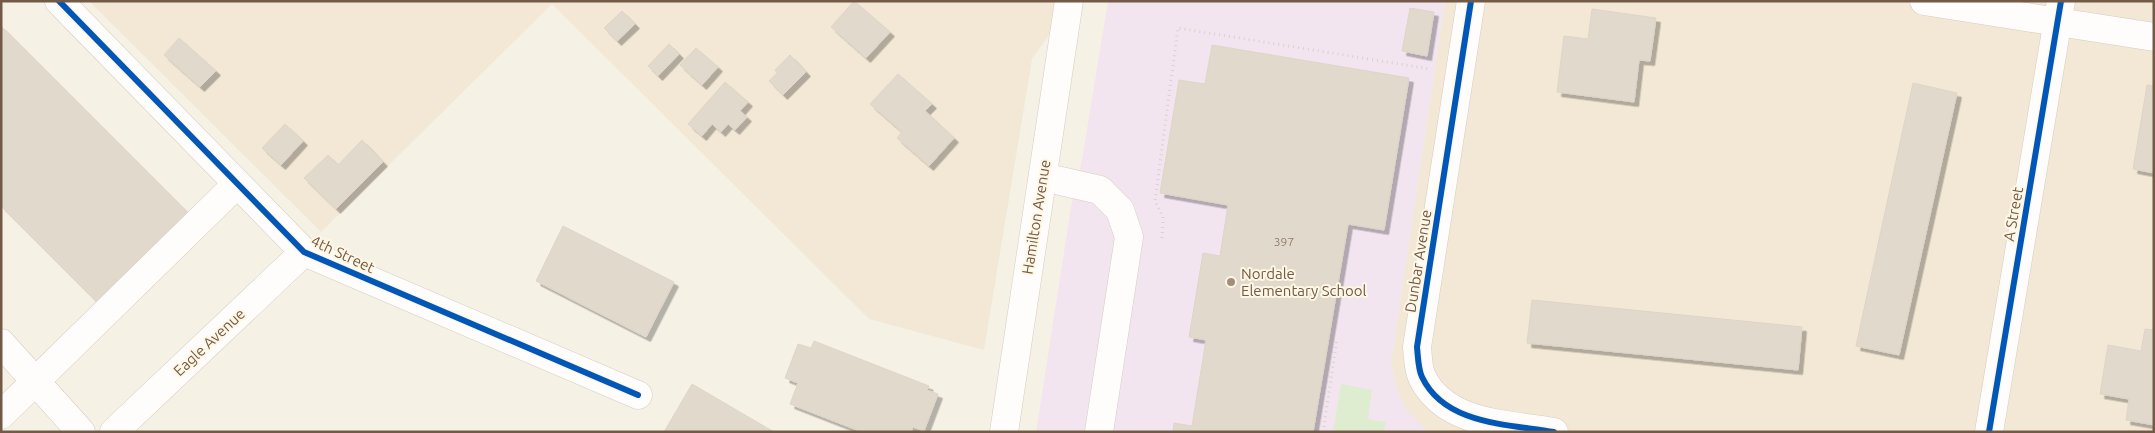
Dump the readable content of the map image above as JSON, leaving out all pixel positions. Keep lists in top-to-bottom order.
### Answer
{
  "streets": {
    "street": [
      "A Street",
      "Hamilton Avenue",
      "4th Street",
      "Dunbar Avenue",
      "Eagle Avenue"
    ]
  },
  "crossings": [
    ["4th Street", "Eagle Avenue"]
  ],
  "places": ["Nordale Elementary School"],
  "house_numbers": ["397"]
}
